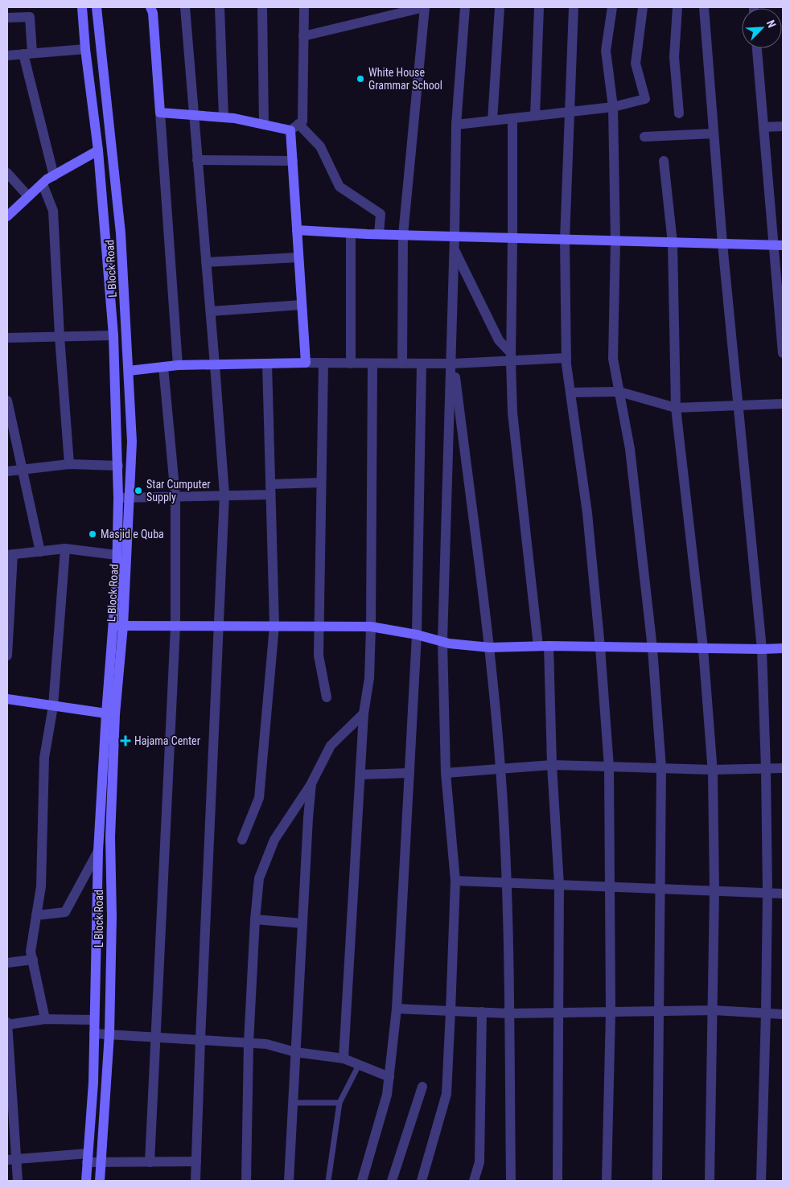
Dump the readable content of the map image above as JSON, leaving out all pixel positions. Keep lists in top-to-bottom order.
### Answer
{
  "streets": {
    "main road": ["L Block Road"]
  },
  "places": {
    "other": ["White House Grammar School", "Star Cumputer Supply", "Masjid e Quba"],
    "health": ["Hajama Center"]
  },
  "north": "top right"
}
